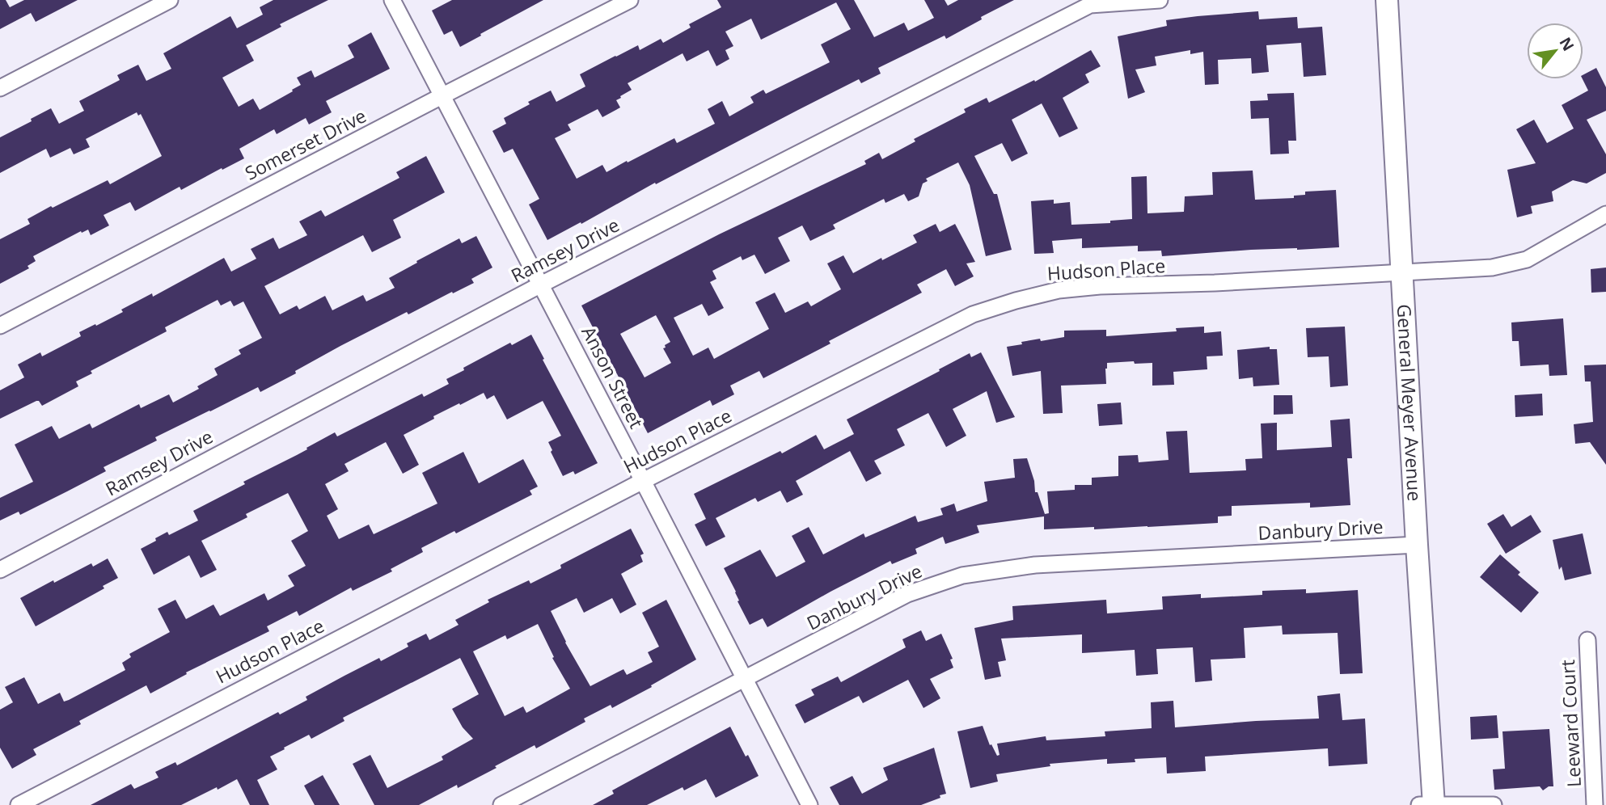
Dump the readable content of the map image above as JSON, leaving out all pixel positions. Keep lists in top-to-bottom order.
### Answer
{
  "streets": {
    "main road": ["General Meyer Avenue"],
    "street": [
      "Somerset Drive",
      "Ramsey Drive",
      "Hudson Place",
      "Anson Street",
      "Danbury Drive",
      "Leeward Court"
    ]
  },
  "crossings": [
    ["Somerset Drive", "Anson Street"],
    ["Ramsey Drive", "Anson Street"],
    ["Hudson Place", "Anson Street"],
    ["Hudson Place", "General Meyer Avenue"],
    ["Anson Street", "Danbury Drive"],
    ["General Meyer Avenue", "Danbury Drive"]
  ],
  "north": "top right"
}
